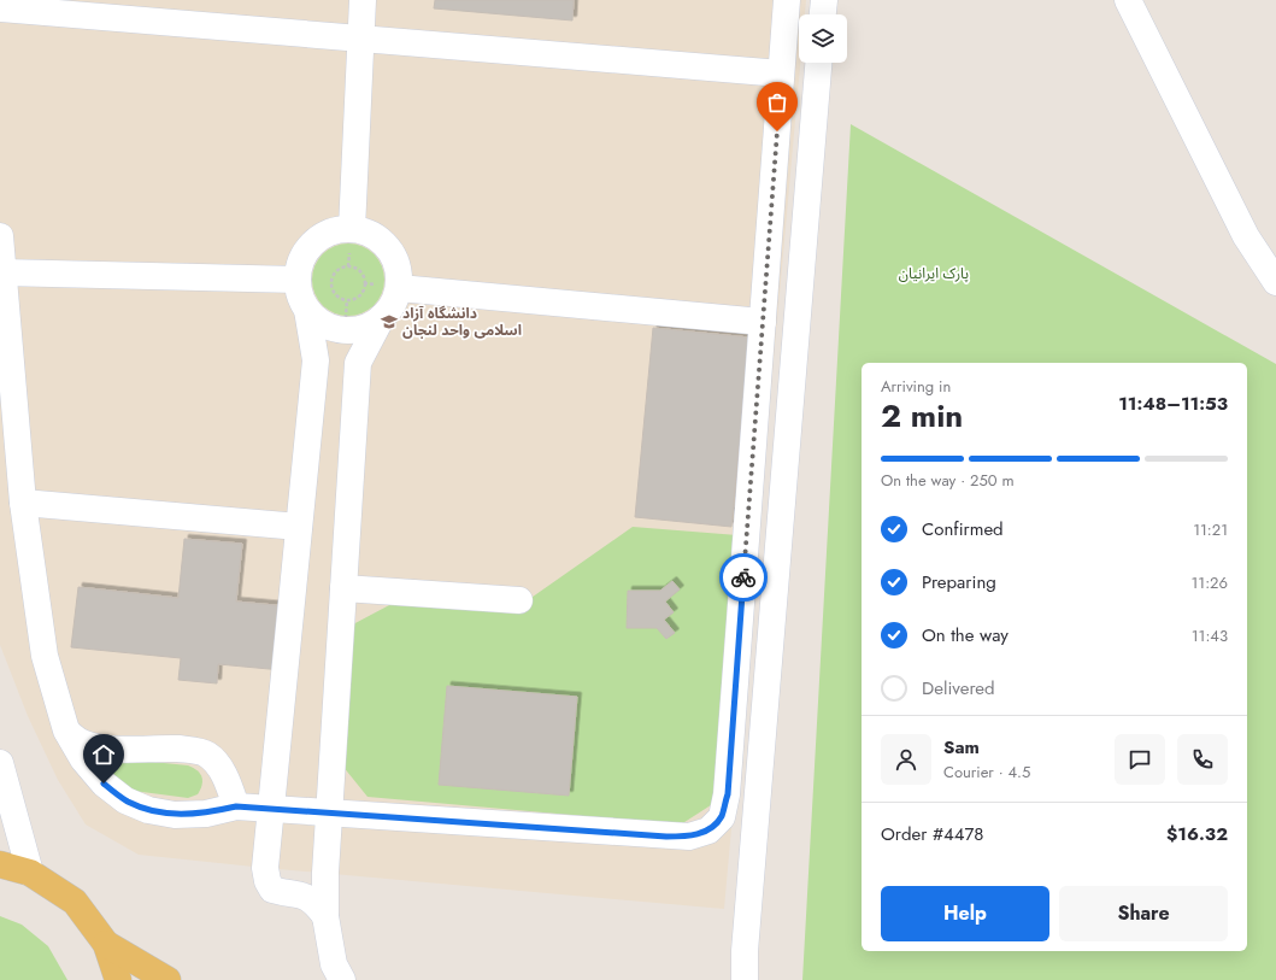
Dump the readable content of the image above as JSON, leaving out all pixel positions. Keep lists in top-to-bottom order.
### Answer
{
  "parks": ["پارک ایرانیان"],
  "places": {
    "school or university": ["دانشگاه آزاد اسلامی واحد لنجان"]
  },
  "page": {
    "heading": ["2 min", "Arriving in", "11:48–11:53"],
    "panel": [
      "Sam",
      "Courier · 4.5",
      "Order #4478",
      "$16.32"
    ],
    "bar": "On the way · 250 m",
    "list": [
      ["Confirmed", "11:21"],
      ["Preparing", "11:26"],
      ["On the way", "11:43"],
      "Delivered"
    ],
    "buttons": ["Help", "Share"]
  }
}
